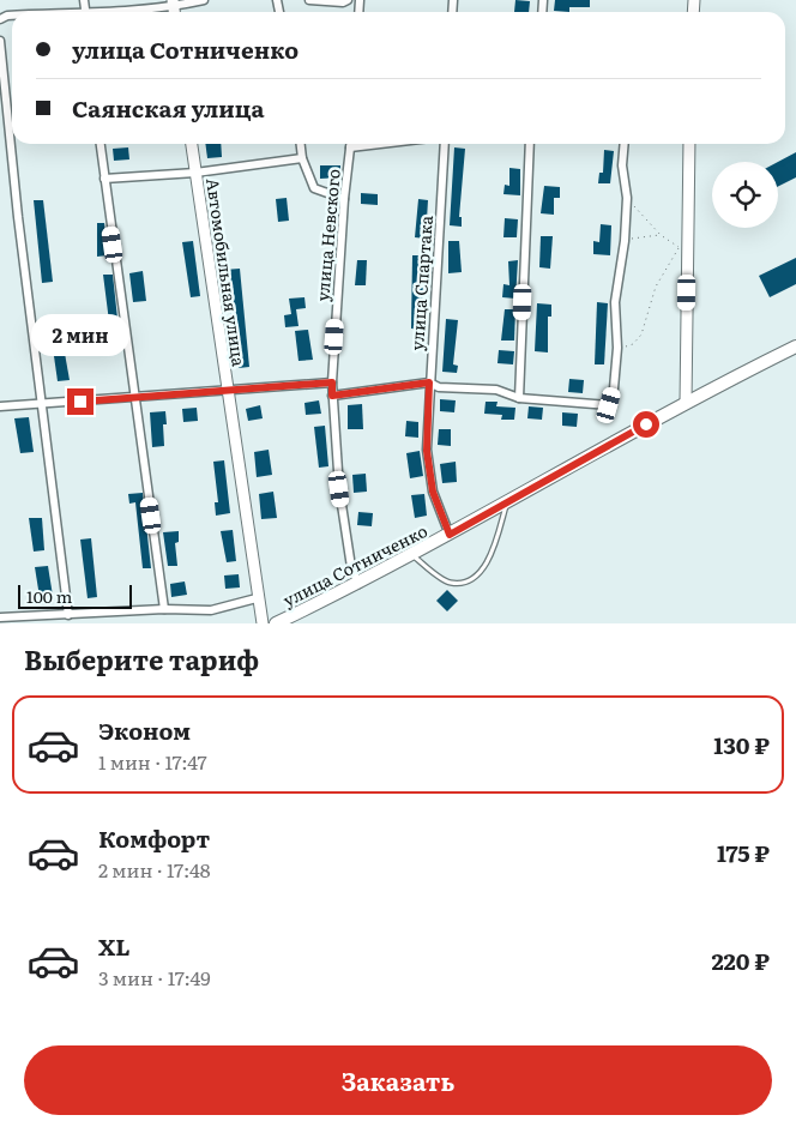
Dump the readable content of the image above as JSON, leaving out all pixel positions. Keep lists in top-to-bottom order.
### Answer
{
  "streets": {
    "main road": ["улица Сотниченко"],
    "street": ["улица Невского", "Автомобильная улица", "улица Спартака"]
  },
  "crossings": [
    ["улица Невского", "улица Сотниченко"],
    ["улица Спартака", "улица Сотниченко"]
  ],
  "scale_bar": "100 m",
  "page": {
    "banner": ["улица Сотниченко", "Саянская улица"],
    "bubble": "2 мин",
    "scale": "100 m",
    "heading": "Выберите тариф",
    "list": [
      {
        "name": "Эконом",
        "note": "1 мин · 17:47",
        "value": "130 ₽"
      },
      {
        "name": "Комфорт",
        "note": "2 мин · 17:48",
        "value": "175 ₽"
      },
      {
        "name": "XL",
        "note": "3 мин · 17:49",
        "value": "220 ₽"
      }
    ],
    "buttons": "Заказать"
  }
}
